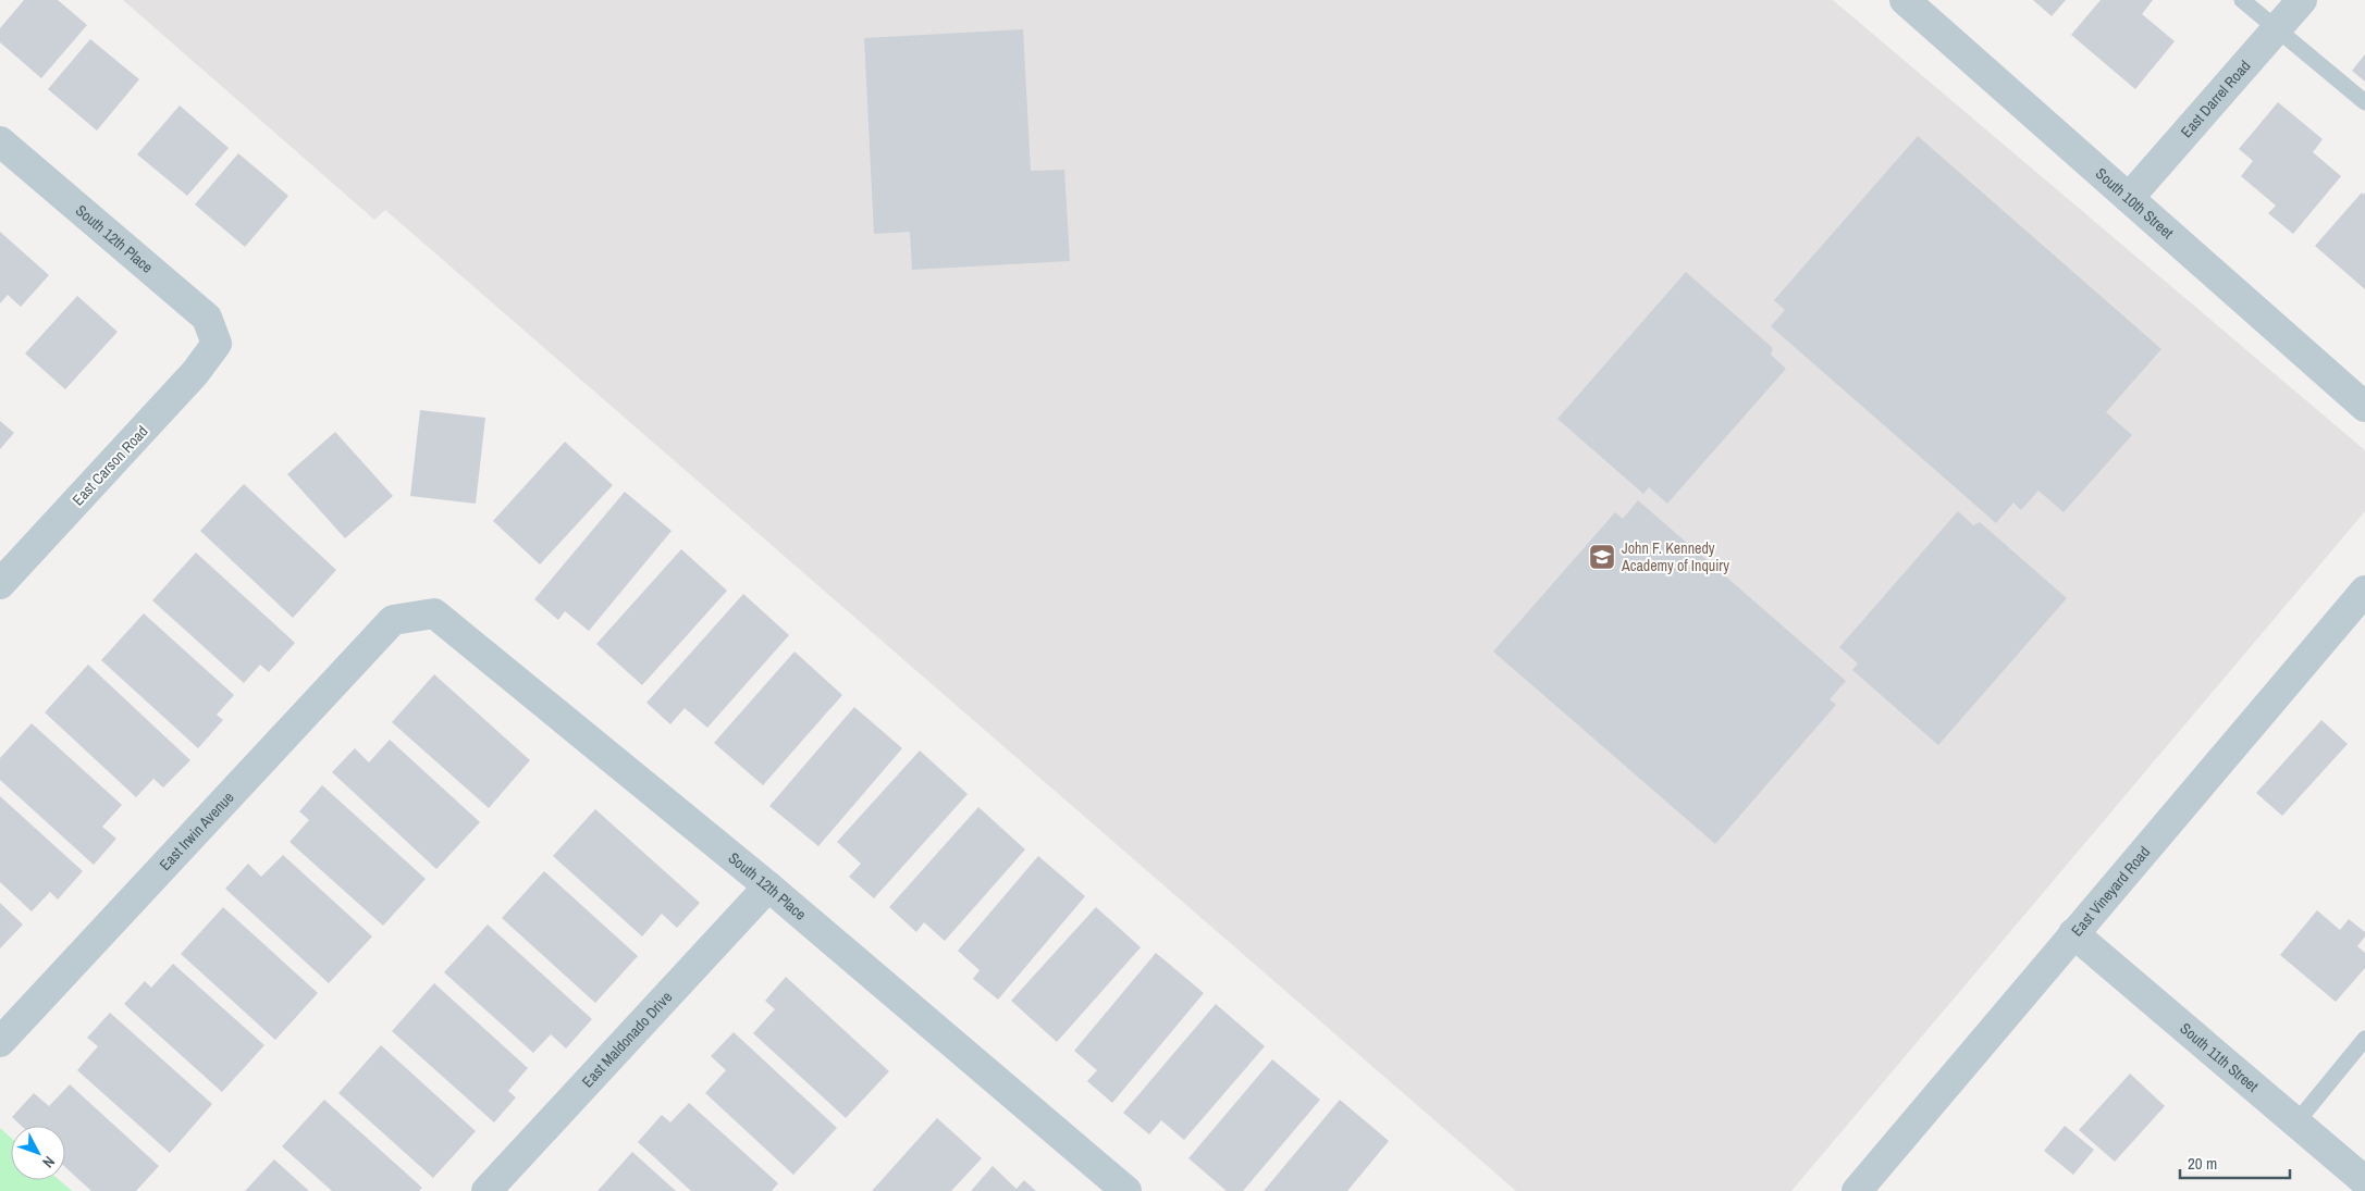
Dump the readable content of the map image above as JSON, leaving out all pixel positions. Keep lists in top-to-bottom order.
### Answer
{
  "streets": {
    "street": [
      "East Darrel Road",
      "South 10th Street",
      "South 12th Place",
      "East Carson Road",
      "East Irwin Avenue",
      "East Vineyard Road",
      "East Maldonado Drive",
      "South 11th Street"
    ]
  },
  "crossings": [
    ["East Darrel Road", "South 10th Street"],
    ["South 12th Place", "East Carson Road"],
    ["South 12th Place", "East Irwin Avenue"],
    ["South 12th Place", "East Maldonado Drive"],
    ["East Vineyard Road", "South 11th Street"]
  ],
  "places": {
    "school or university": ["John F. Kennedy Academy of Inquiry"]
  },
  "scale_bar": "20 m",
  "north": "bottom right"
}
